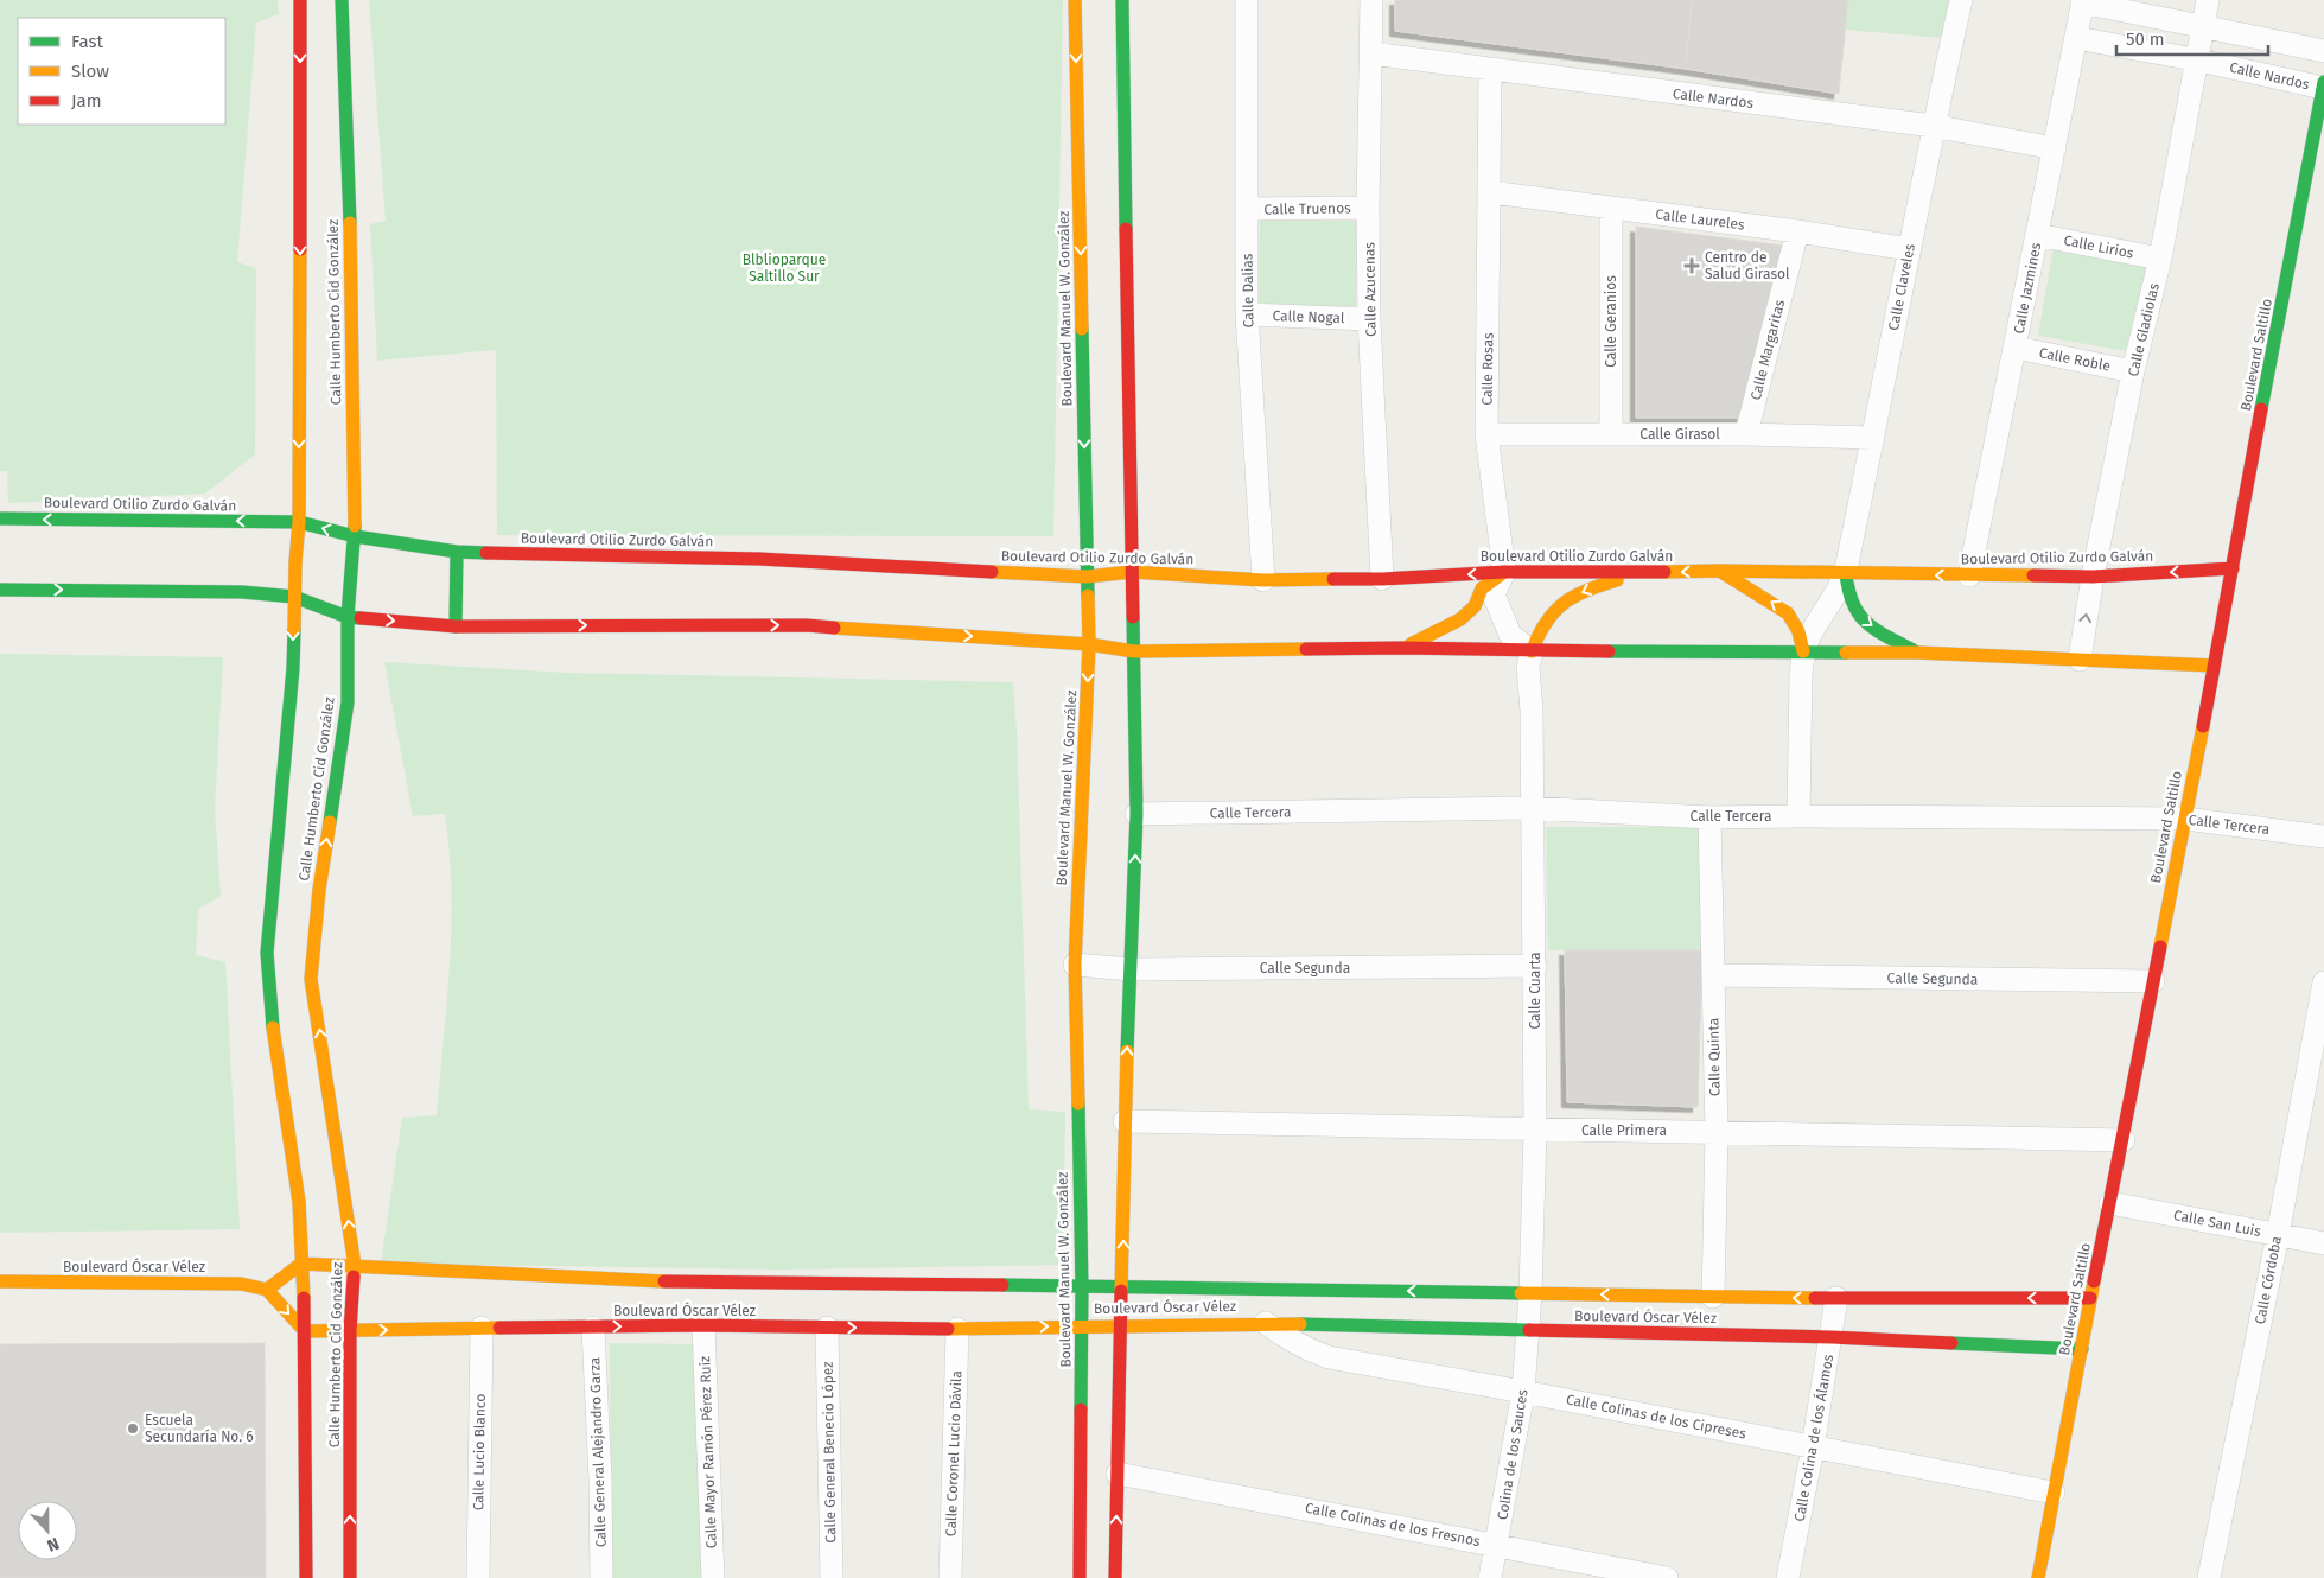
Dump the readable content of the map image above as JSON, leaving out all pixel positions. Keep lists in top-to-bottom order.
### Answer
{
  "streets": {
    "street": [
      "Calle Nardos",
      "Calle Truenos",
      "Calle Laureles",
      "Calle Lirios",
      "Calle Claveles",
      "Calle Jazmines",
      "Calle Azucenas",
      "Calle Dalias",
      "Boulevard Manuel W. González",
      "Calle Humberto Cid González",
      "Calle Nogal",
      "Calle Geranios",
      "Calle Gladiolas",
      "Calle Margaritas",
      "Boulevard Saltillo",
      "Calle Roble",
      "Calle Rosas",
      "Calle Girasol",
      "Boulevard Otilio Zurdo Galván",
      "Calle Tercera",
      "Calle Segunda",
      "Calle Cuarta",
      "Calle Quinta",
      "Calle Primera",
      "Calle San Luis",
      "Boulevard Óscar Vélez",
      "Calle Córdoba",
      "Calle Colinas de los Cipreses",
      "Calle Colina de los Álamos",
      "Calle Lucio Blanco",
      "Calle General Alejandro Garza",
      "Calle Mayor Ramón Pérez Ruiz",
      "Calle General Benecio López",
      "Calle Coronel Lucio Dávila",
      "Colina de los Sauces",
      "Calle Colinas de los Fresnos"
    ]
  },
  "crossings": [
    ["Calle Nardos", "Calle Claveles"],
    ["Calle Nardos", "Calle Jazmines"],
    ["Calle Nardos", "Calle Azucenas"],
    ["Calle Nardos", "Calle Gladiolas"],
    ["Calle Nardos", "Boulevard Saltillo"],
    ["Calle Nardos", "Calle Rosas"],
    ["Calle Truenos", "Calle Azucenas"],
    ["Calle Truenos", "Calle Dalias"],
    ["Calle Laureles", "Calle Claveles"],
    ["Calle Laureles", "Calle Geranios"],
    ["Calle Laureles", "Calle Margaritas"],
    ["Calle Laureles", "Calle Rosas"],
    ["Calle Lirios", "Calle Jazmines"],
    ["Calle Lirios", "Calle Gladiolas"],
    ["Calle Claveles", "Calle Girasol"],
    ["Calle Claveles", "Boulevard Otilio Zurdo Galván"],
    ["Calle Jazmines", "Calle Roble"],
    ["Calle Jazmines", "Boulevard Otilio Zurdo Galván"],
    ["Calle Azucenas", "Calle Nogal"],
    ["Calle Azucenas", "Boulevard Otilio Zurdo Galván"],
    ["Calle Dalias", "Calle Nogal"],
    ["Calle Dalias", "Boulevard Otilio Zurdo Galván"],
    ["Boulevard Manuel W. González", "Boulevard Otilio Zurdo Galván"],
    ["Boulevard Manuel W. González", "Calle Segunda"],
    ["Boulevard Manuel W. González", "Boulevard Óscar Vélez"],
    ["Calle Humberto Cid González", "Boulevard Otilio Zurdo Galván"],
    ["Calle Humberto Cid González", "Boulevard Óscar Vélez"],
    ["Calle Geranios", "Calle Girasol"],
    ["Calle Gladiolas", "Calle Roble"],
    ["Calle Gladiolas", "Boulevard Otilio Zurdo Galván"],
    ["Calle Margaritas", "Calle Girasol"],
    ["Boulevard Saltillo", "Boulevard Otilio Zurdo Galván"],
    ["Boulevard Saltillo", "Calle Tercera"],
    ["Boulevard Saltillo", "Calle Segunda"],
    ["Boulevard Saltillo", "Calle Primera"],
    ["Boulevard Saltillo", "Calle San Luis"],
    ["Boulevard Saltillo", "Boulevard Óscar Vélez"],
    ["Boulevard Saltillo", "Calle Colinas de los Cipreses"],
    ["Calle Rosas", "Calle Girasol"],
    ["Calle Rosas", "Boulevard Otilio Zurdo Galván"],
    ["Calle Rosas", "Calle Cuarta"],
    ["Calle Tercera", "Calle Cuarta"],
    ["Calle Tercera", "Calle Quinta"],
    ["Calle Segunda", "Calle Cuarta"],
    ["Calle Segunda", "Calle Quinta"],
    ["Calle Cuarta", "Calle Primera"],
    ["Calle Cuarta", "Boulevard Óscar Vélez"],
    ["Calle Cuarta", "Colina de los Sauces"],
    ["Calle Quinta", "Calle Primera"],
    ["Calle Quinta", "Boulevard Óscar Vélez"],
    ["Calle San Luis", "Calle Córdoba"],
    ["Boulevard Óscar Vélez", "Calle Colinas de los Cipreses"],
    ["Boulevard Óscar Vélez", "Calle Colina de los Álamos"],
    ["Boulevard Óscar Vélez", "Calle Lucio Blanco"],
    ["Boulevard Óscar Vélez", "Calle General Alejandro Garza"],
    ["Boulevard Óscar Vélez", "Calle Mayor Ramón Pérez Ruiz"],
    ["Boulevard Óscar Vélez", "Calle General Benecio López"],
    ["Boulevard Óscar Vélez", "Calle Coronel Lucio Dávila"],
    ["Boulevard Óscar Vélez", "Colina de los Sauces"],
    ["Calle Colinas de los Cipreses", "Calle Colina de los Álamos"],
    ["Calle Colinas de los Cipreses", "Colina de los Sauces"],
    ["Colina de los Sauces", "Calle Colinas de los Fresnos"]
  ],
  "parks": ["Blblioparque Saltillo Sur"],
  "places": {
    "health": ["Centro de Salud Girasol"],
    "other": ["Escuela Secundaría No. 6"]
  },
  "legend": ["Fast", "Slow", "Jam"],
  "scale_bar": "50 m",
  "north": "bottom"
}
